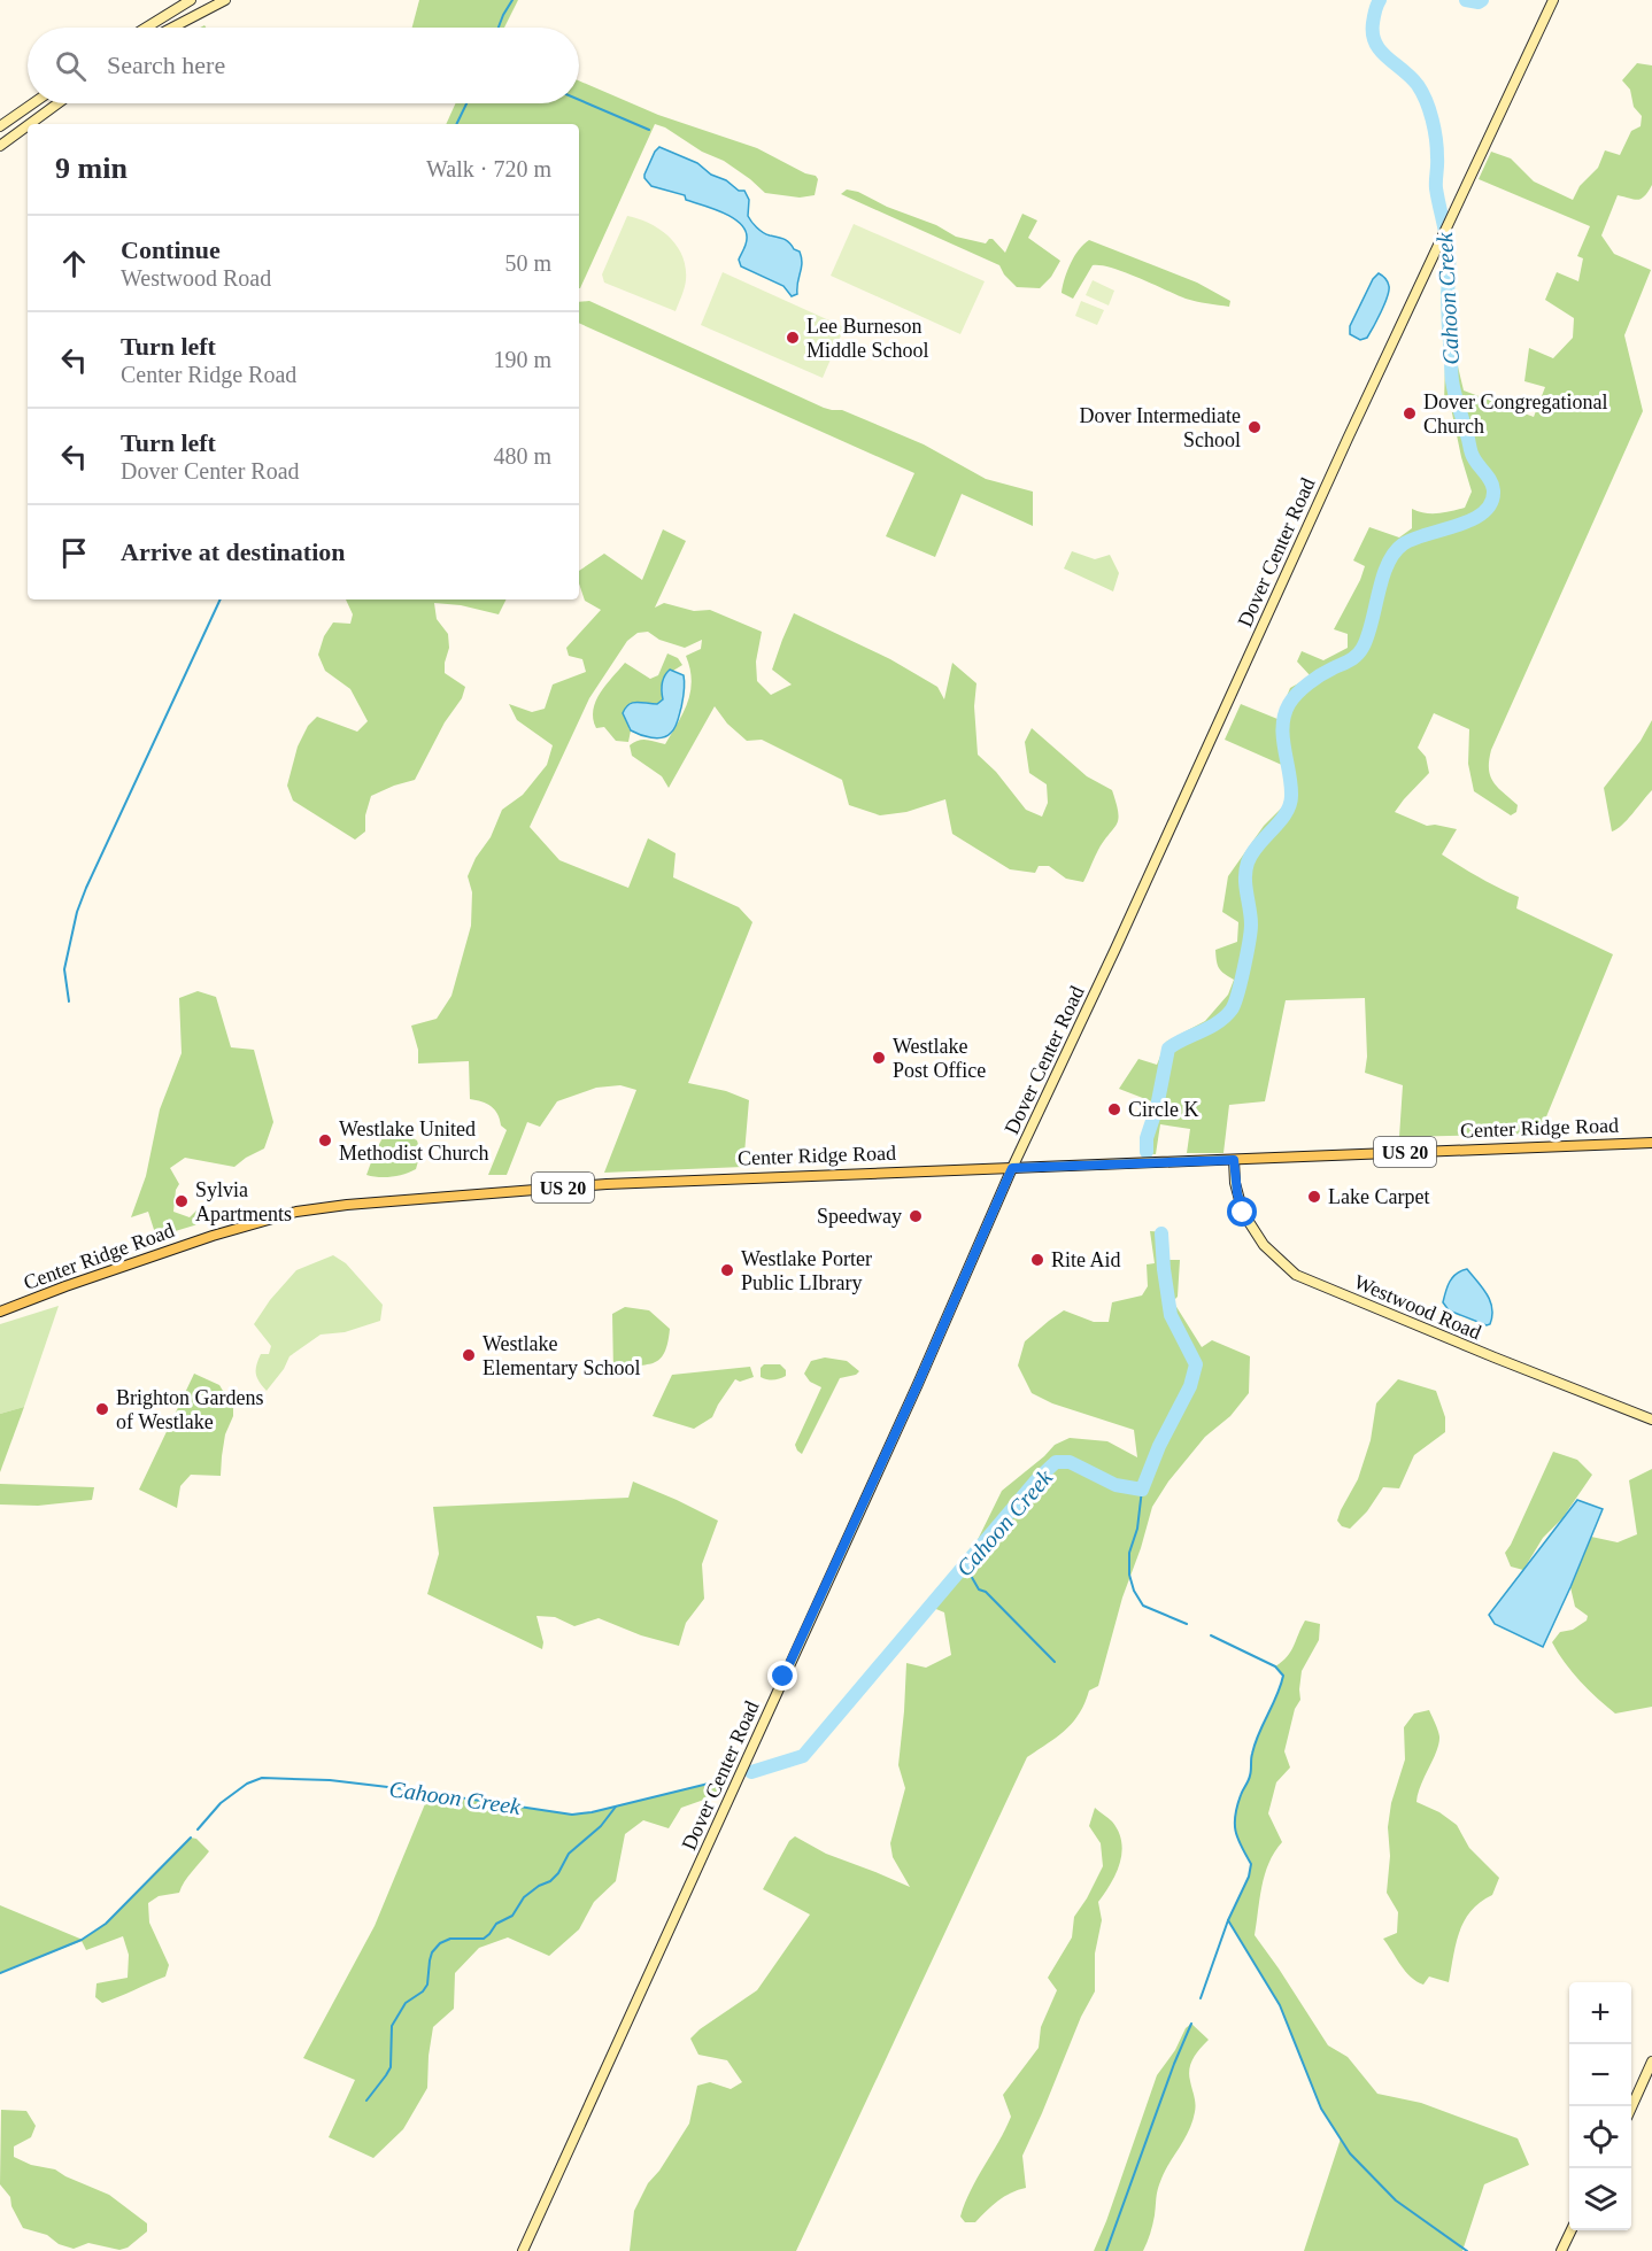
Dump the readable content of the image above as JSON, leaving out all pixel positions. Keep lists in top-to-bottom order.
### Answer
{
  "streets": {
    "main road": ["Center Ridge Road", "US 20"],
    "street": ["Dover Center Road", "Westwood Road"]
  },
  "crossings": [
    ["Dover Center Road", "Center Ridge Road"],
    ["Center Ridge Road", "Westwood Road"]
  ],
  "water": ["Cahoon Creek"],
  "places": [
    "Lee Burneson Middle School",
    "Dover Congregational Church",
    "Dover Intermediate School",
    "Westlake Post Office",
    "Circle K",
    "Westlake United Methodist Church",
    "Lake Carpet",
    "Sylvia Apartments",
    "Speedway",
    "Rite Aid",
    "Westlake Porter Public LIbrary",
    "Westlake Elementary School",
    "Brighton Gardens of Westlake"
  ],
  "page": {
    "search": "Search here",
    "heading": ["9 min", "Walk · 720 m"],
    "list": [
      ["Continue", "Westwood Road", "50 m"],
      ["Turn left", "Center Ridge Road", "190 m"],
      ["Turn left", "Dover Center Road", "480 m"],
      "Arrive at destination"
    ],
    "map_buttons": ["+", "−"]
  }
}
